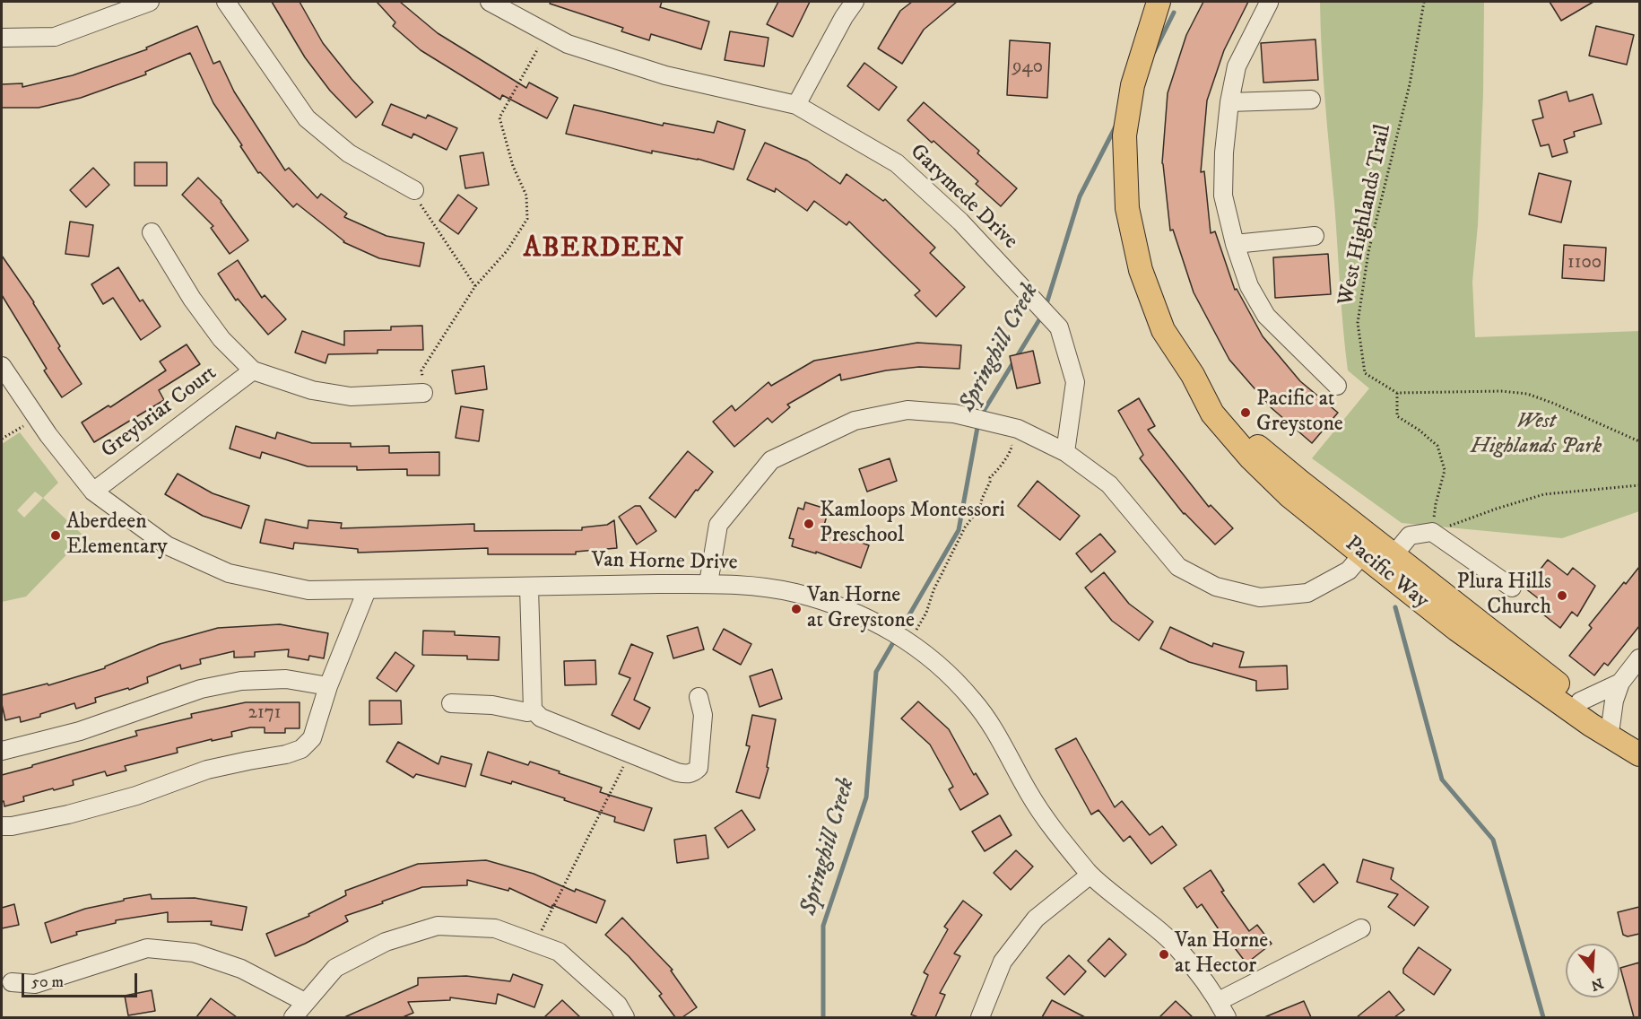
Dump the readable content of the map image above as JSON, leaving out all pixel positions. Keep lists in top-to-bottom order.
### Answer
{
  "streets": {
    "main road": ["Pacific Way"],
    "street": ["Garymede Drive", "Greybriar Court", "Van Horne Drive"],
    "path": ["West Highlands Trail"]
  },
  "crossings": [
    ["Greybriar Court", "Van Horne Drive"]
  ],
  "districts": ["ABERDEEN"],
  "water": ["Springhill Creek"],
  "parks": ["West Highlands Park"],
  "places": [
    "Pacific at Greystone",
    "Kamloops Montessori Preschool",
    "Aberdeen Elementary",
    "Plura Hills Church",
    "Van Horne at Greystone",
    "Van Horne at Hector"
  ],
  "house_numbers": ["940", "1100", "2171"],
  "scale_bar": "50 m",
  "north": "bottom"
}
